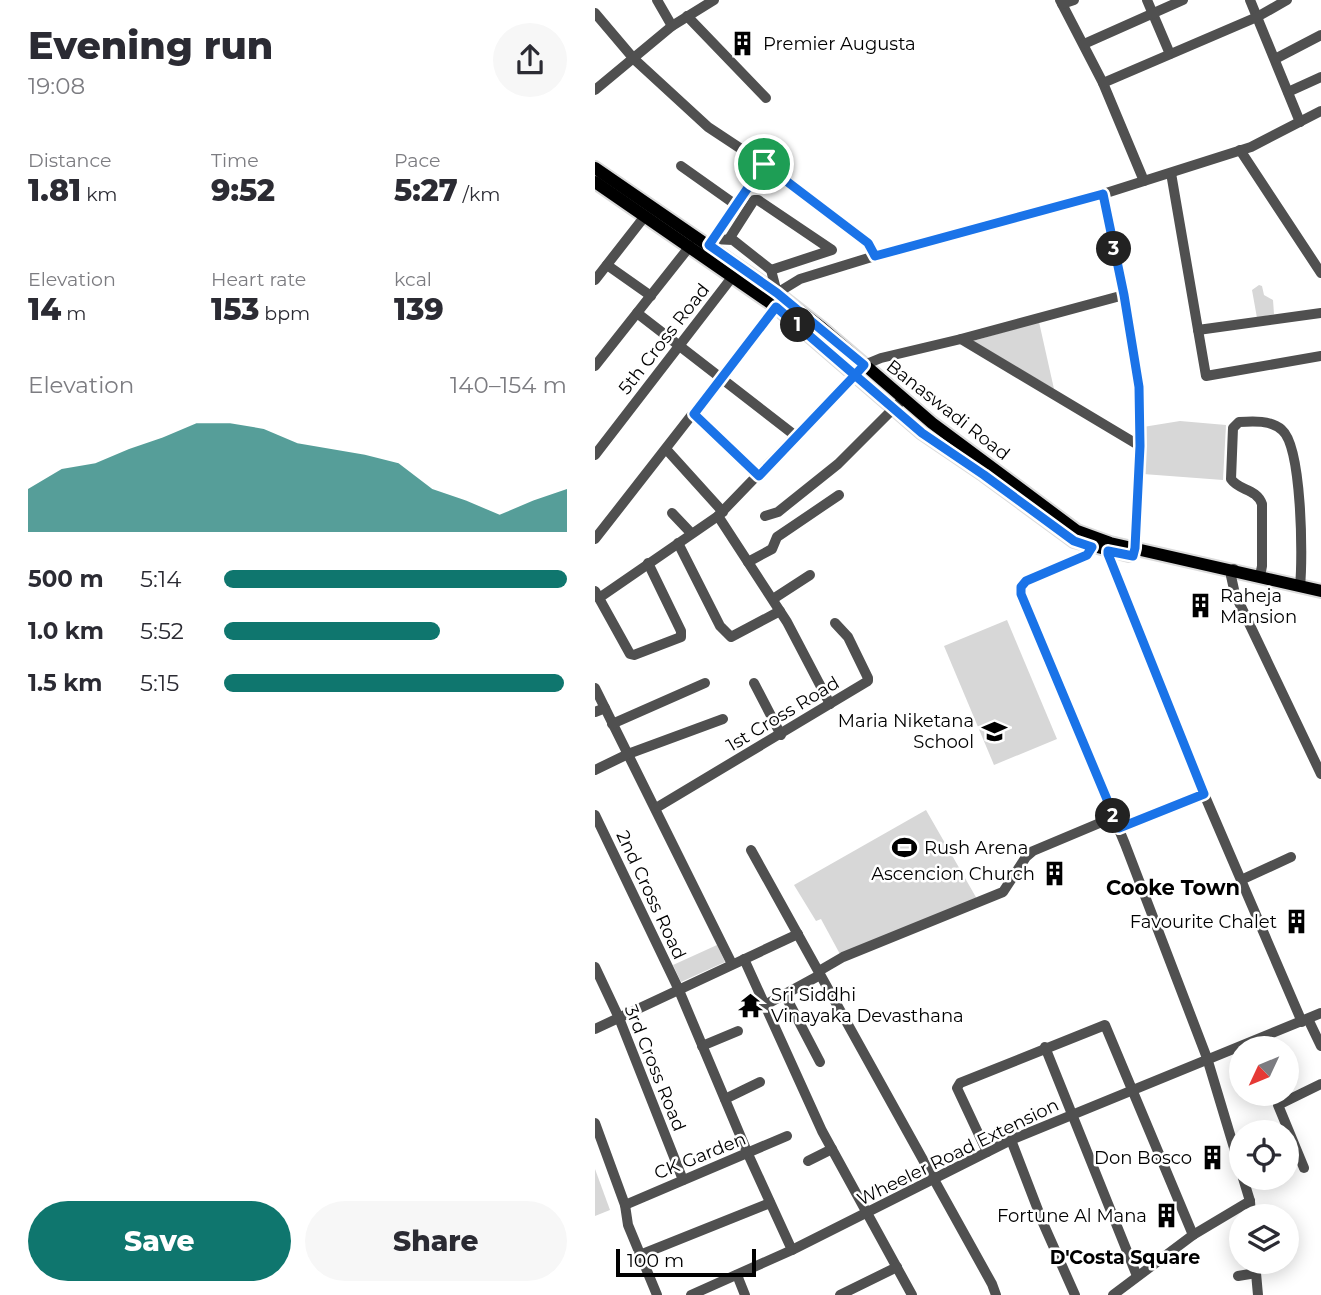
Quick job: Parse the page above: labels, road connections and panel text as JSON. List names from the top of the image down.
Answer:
{
  "streets": {
    "main road": ["Banaswadi Road"],
    "street": [
      "5th Cross Road",
      "1st Cross Road",
      "2nd Cross Road",
      "3rd Cross Road",
      "Wheeler Road Extension",
      "CK Garden"
    ]
  },
  "crossings": [
    ["5th Cross Road", "Banaswadi Road"],
    ["2nd Cross Road", "Wheeler Road Extension"],
    ["2nd Cross Road", "CK Garden"],
    ["3rd Cross Road", "CK Garden"]
  ],
  "districts": ["Cooke Town", "D'Costa Square"],
  "places": {
    "building": [
      "Premier Augusta",
      "Raheja Mansion",
      "Ascencion Church",
      "Favourite Chalet",
      "Don Bosco",
      "Fortune Al Mana"
    ],
    "school or university": ["Maria Niketana School"],
    "sports": ["Rush Arena"],
    "temple": ["Sri Siddhi Vinayaka Devasthana"]
  },
  "scale_bar": "100 m",
  "north": "bottom left",
  "page": {
    "heading": ["Evening run", "19:08"],
    "stats": [
      ["Distance", "1.81 km"],
      ["Time", "9:52"],
      ["Pace", "5:27 /km"],
      ["Elevation", "14 m"],
      ["Heart rate", "153 bpm"],
      ["kcal", "139"]
    ],
    "pins": ["3", "1", "2"],
    "chart": ["Elevation", "140–154 m"],
    "list": [
      {
        "name": "500 m",
        "note": "5:14"
      },
      {
        "name": "1.0 km",
        "note": "5:52"
      },
      {
        "name": "1.5 km",
        "note": "5:15"
      }
    ],
    "buttons": ["Save", "Share"],
    "scale": "100 m"
  }
}
